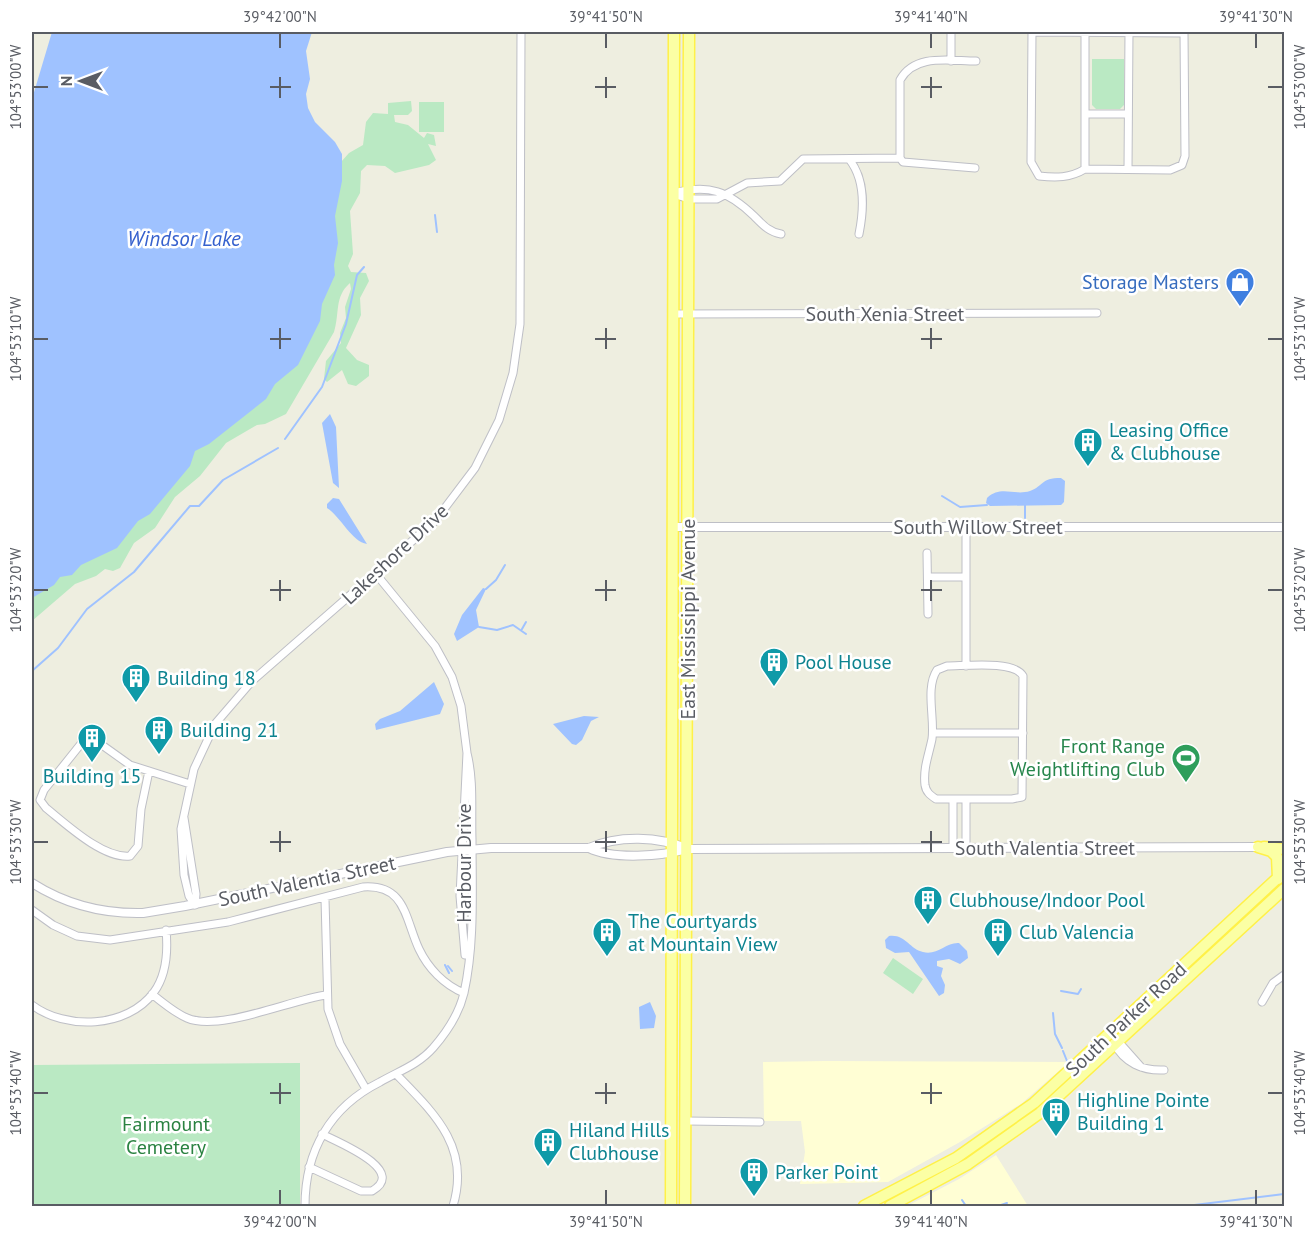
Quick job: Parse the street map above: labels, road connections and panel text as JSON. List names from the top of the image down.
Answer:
{
  "streets": {
    "main road": ["East Mississippi Avenue", "South Parker Road"],
    "street": [
      "South Xenia Street",
      "South Willow Street",
      "Lakeshore Drive",
      "South Valentia Street",
      "Harbour Drive"
    ]
  },
  "crossings": [
    ["South Xenia Street", "East Mississippi Avenue"],
    ["South Willow Street", "East Mississippi Avenue"],
    ["Lakeshore Drive", "South Valentia Street"],
    ["Lakeshore Drive", "Harbour Drive"],
    ["East Mississippi Avenue", "South Valentia Street"],
    ["South Valentia Street", "Harbour Drive"]
  ],
  "water": ["Windsor Lake"],
  "parks": ["Fairmount Cemetery"],
  "places": {
    "shop": ["Storage Masters"],
    "building": [
      "Leasing Office & Clubhouse",
      "Pool House",
      "Building 18",
      "Building 21",
      "Building 15",
      "Clubhouse/Indoor Pool",
      "The Courtyards at Mountain View",
      "Club Valencia",
      "Highline Pointe Building 1",
      "Hiland Hills Clubhouse",
      "Parker Point"
    ],
    "sports": ["Front Range Weightlifting Club"]
  },
  "north": "left",
  "coordinates": [
    "39°42'00\"N",
    "39°41'50\"N",
    "39°41'40\"N",
    "39°41'30\"N",
    "104°53'00\"W",
    "104°53'10\"W",
    "104°53'20\"W",
    "104°53'30\"W",
    "104°53'40\"W"
  ]
}
